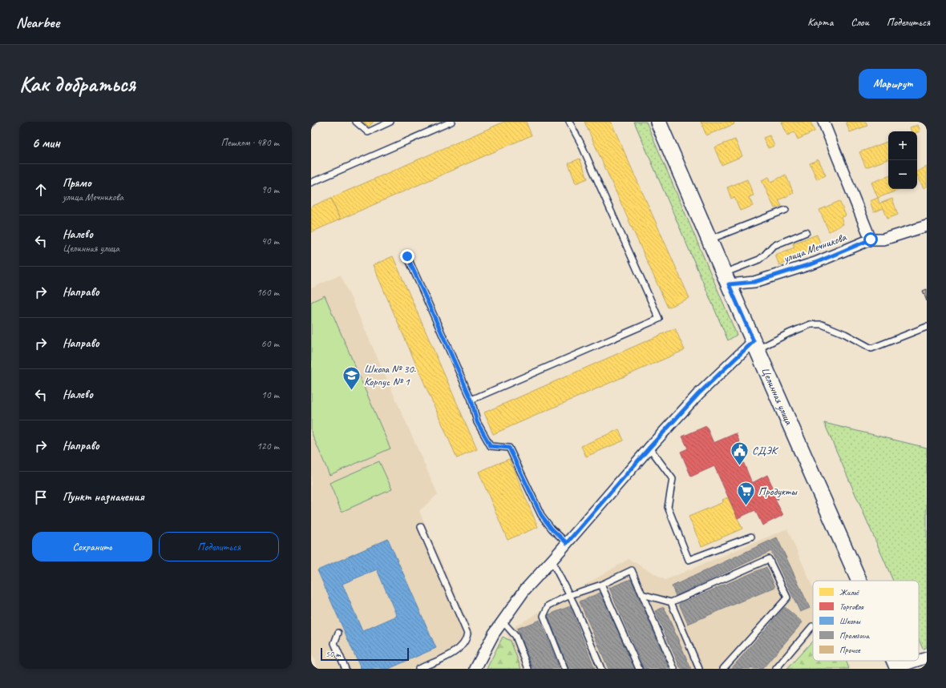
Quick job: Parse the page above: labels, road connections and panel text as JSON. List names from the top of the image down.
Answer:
{
  "streets": {
    "main road": ["Целинная улица"],
    "street": ["улица Мечникова"]
  },
  "crossings": [
    ["улица Мечникова", "Целинная улица"]
  ],
  "places": {
    "school or university": ["Школа № 30. Корпус № 1"],
    "public building": ["СДЭК"],
    "supermarket": ["Продукты"]
  },
  "legend": [
    "Жильё",
    "Торговля",
    "Школы",
    "Промзона",
    "Прочее"
  ],
  "scale_bar": "50 m",
  "page": {
    "header": "Nearbee",
    "nav": ["Карта", "Слои", "Поделиться"],
    "buttons": [
      "Маршрут",
      ["Сохранить", "Поделиться"]
    ],
    "title": "Как добраться",
    "heading": ["6 мин", "Пешком · 480 m"],
    "map_buttons": ["+", "−"],
    "list": [
      ["Прямо", "улица Мечникова", "90 m"],
      ["Налево", "Целинная улица", "40 m"],
      ["Направо", "160 m"],
      ["Направо", "60 m"],
      ["Налево", "10 m"],
      ["Направо", "120 m"],
      "Пункт назначения"
    ],
    "scale": "50 m"
  }
}
